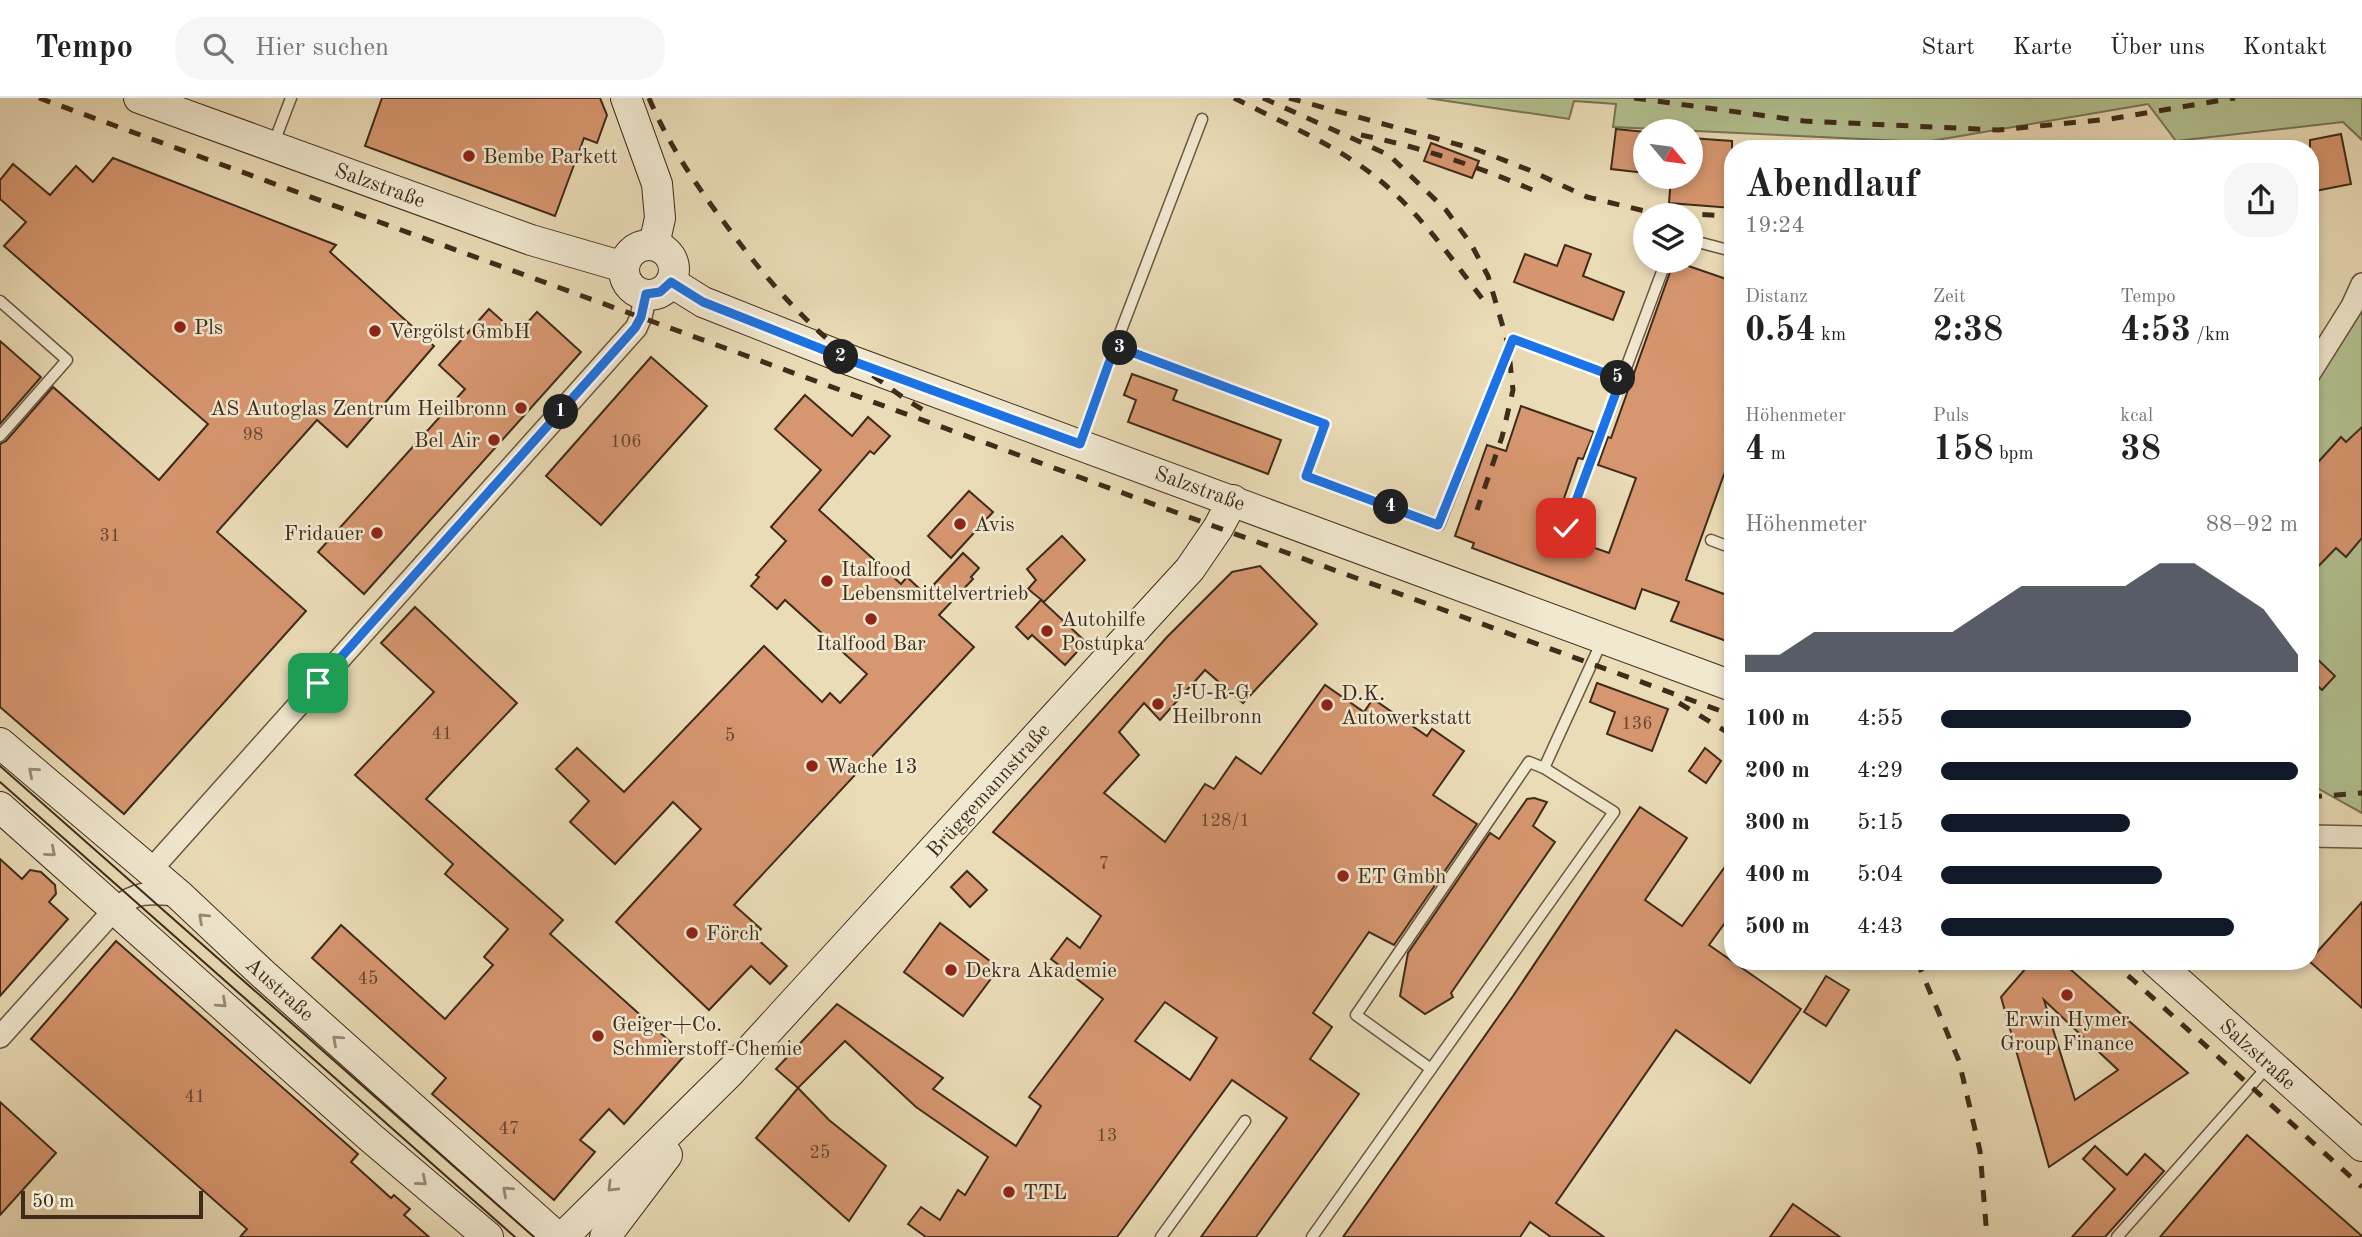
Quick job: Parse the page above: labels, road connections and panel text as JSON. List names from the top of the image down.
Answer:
{
  "streets": {
    "street": ["Salzstraße", "Brüggemannstraße", "Austraße"]
  },
  "crossings": [
    ["Salzstraße", "Brüggemannstraße"]
  ],
  "places": [
    "Bembe Parkett",
    "Pls",
    "Vergölst GmbH",
    "AS Autoglas Zentrum Heilbronn",
    "Bel Air",
    "Avis",
    "Fridauer",
    "Italfood Lebensmittelvertrieb",
    "Italfood Bar",
    "Autohilfe Postupka",
    "J⁃U⁃R⁃G Heilbronn",
    "D.K. Autowerkstatt",
    "Wache 13",
    "ET Gmbh",
    "Förch",
    "Dekra Akademie",
    "Erwin Hymer Group Finance",
    "Geiger+Co. Schmierstoff-Chemie",
    "TTL"
  ],
  "house_numbers": [
    "98",
    "106",
    "31",
    "136",
    "41",
    "5",
    "128/1",
    "7",
    "45",
    "41",
    "47",
    "13",
    "25"
  ],
  "scale_bar": "50 m",
  "north": "bottom right",
  "page": {
    "header": "Tempo",
    "search": "Hier suchen",
    "nav": [
      "Start",
      "Karte",
      "Über uns",
      "Kontakt"
    ],
    "heading": ["Abendlauf", "19:24"],
    "stats": [
      ["Distanz", "0.54 km"],
      ["Zeit", "2:38"],
      ["Tempo", "4:53 /km"],
      ["Höhenmeter", "4 m"],
      ["Puls", "158 bpm"],
      ["kcal", "38"]
    ],
    "pins": [
      "3",
      "2",
      "5",
      "1",
      "4"
    ],
    "chart": ["Höhenmeter", "88–92 m"],
    "list": [
      {
        "name": "100 m",
        "note": "4:55"
      },
      {
        "name": "200 m",
        "note": "4:29"
      },
      {
        "name": "300 m",
        "note": "5:15"
      },
      {
        "name": "400 m",
        "note": "5:04"
      },
      {
        "name": "500 m",
        "note": "4:43"
      }
    ],
    "scale": "50 m"
  }
}
